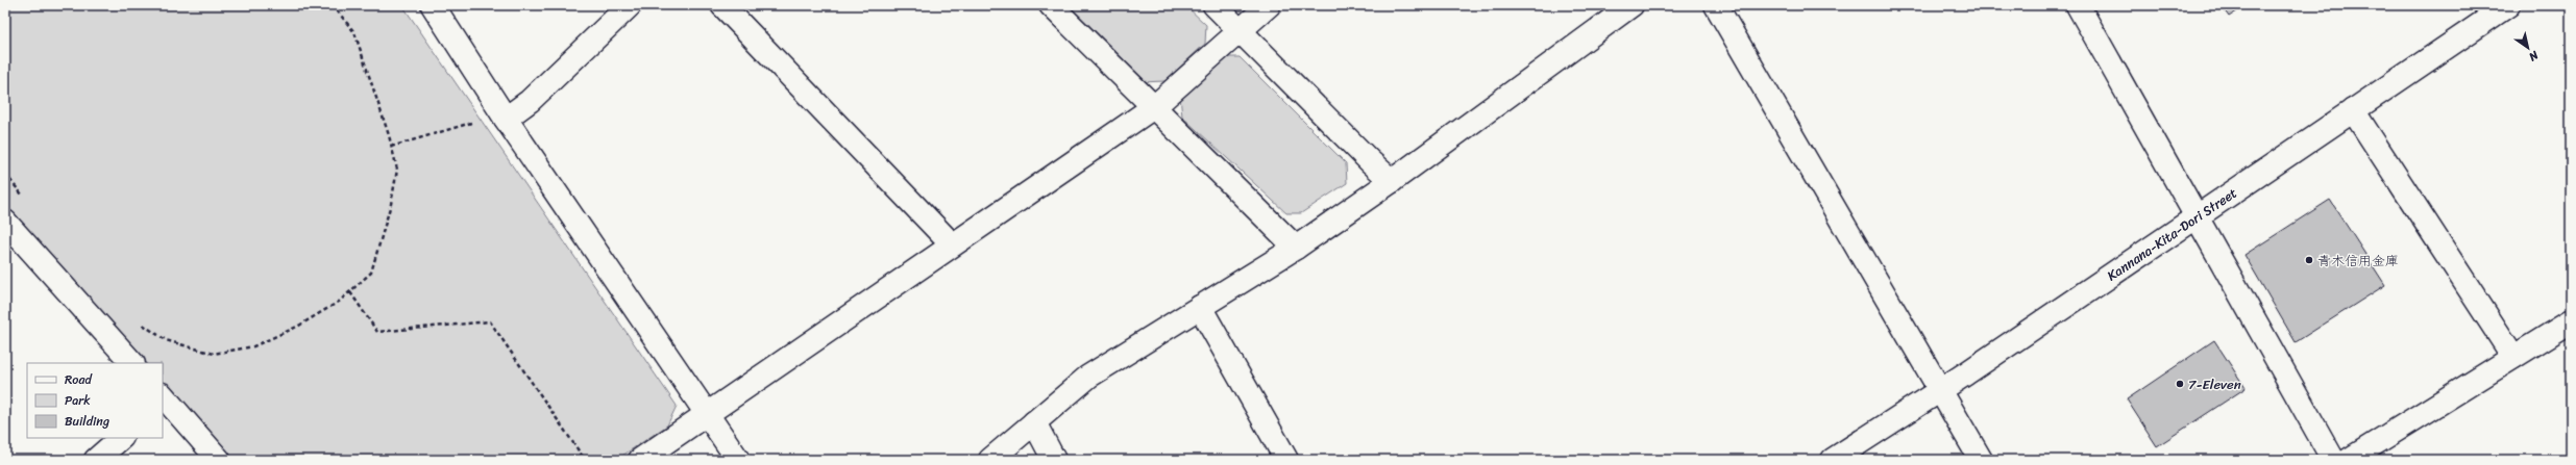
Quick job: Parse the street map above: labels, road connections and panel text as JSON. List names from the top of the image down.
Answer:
{
  "streets": {
    "street": ["Kannana-Kita-Dori Street"]
  },
  "places": ["青木信用金庫", "7-Eleven"],
  "legend": ["Road", "Park", "Building"],
  "north": "bottom right"
}
